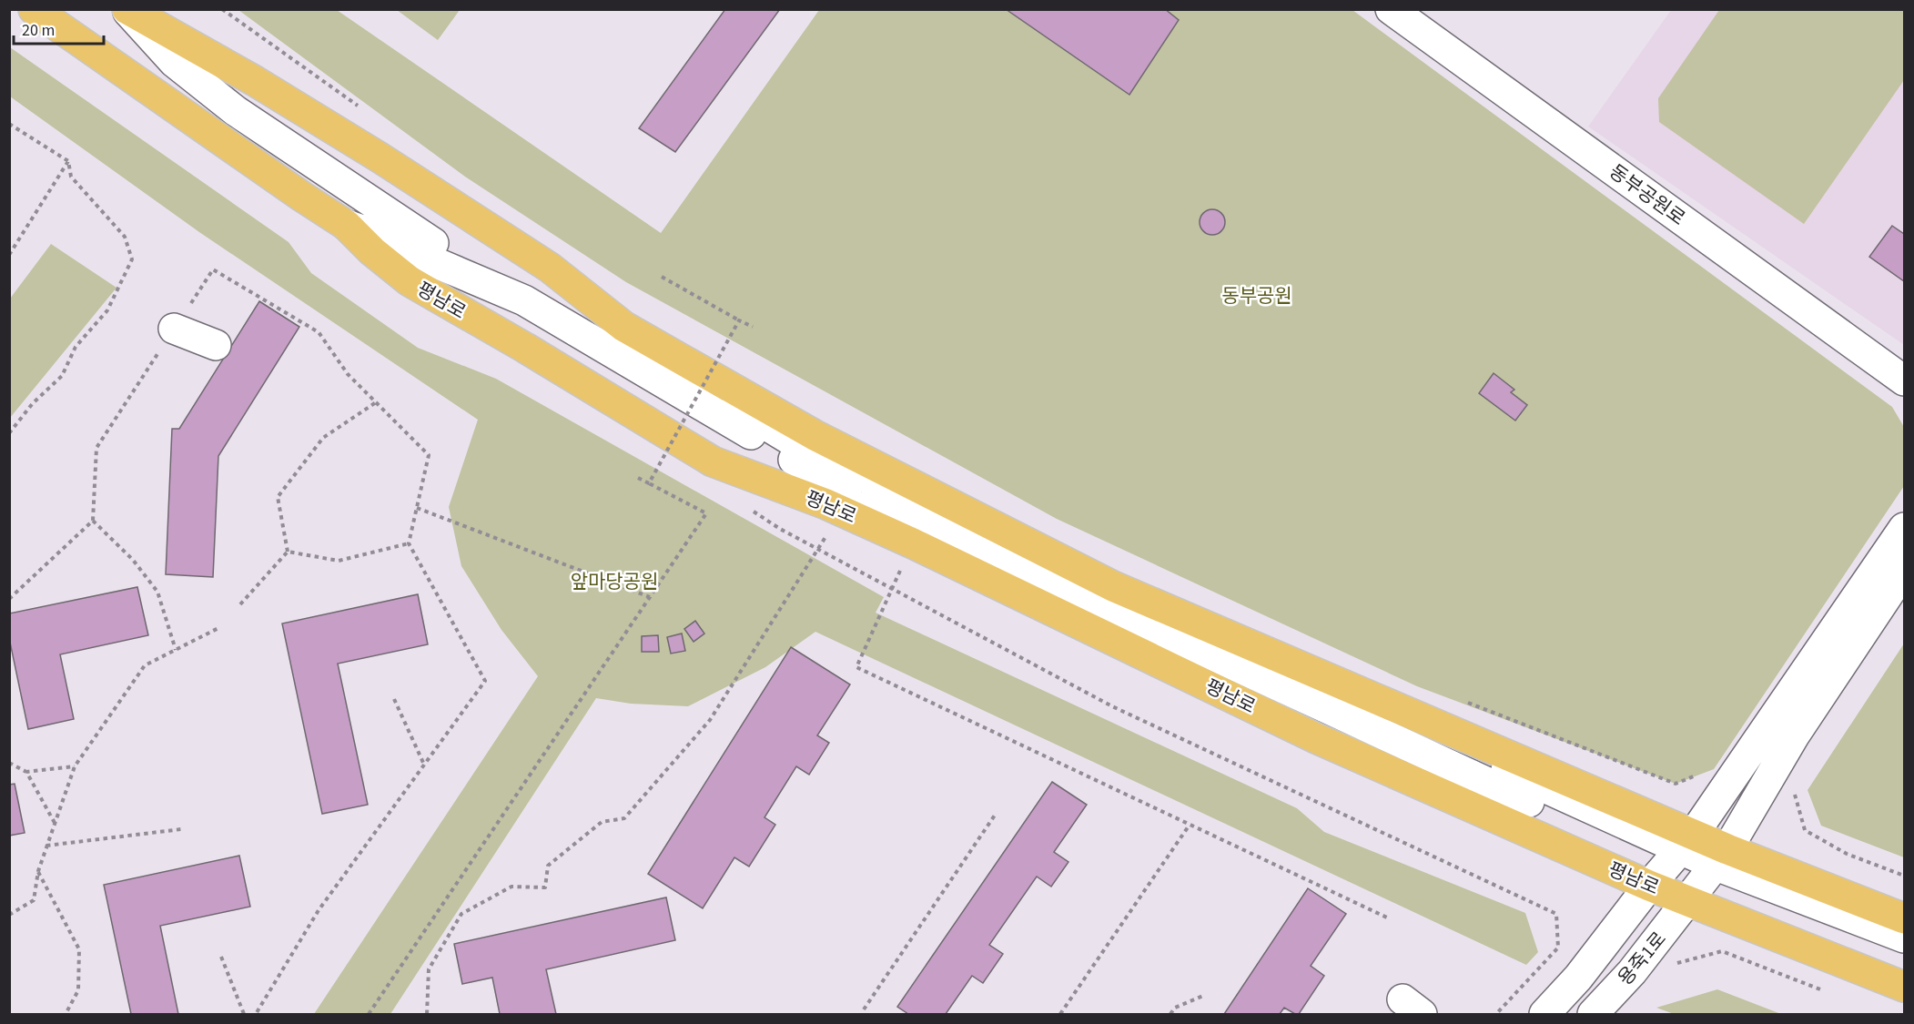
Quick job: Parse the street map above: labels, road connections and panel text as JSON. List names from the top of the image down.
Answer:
{
  "streets": {
    "main road": ["평남로"],
    "street": ["동부공원로", "용죽1로"]
  },
  "crossings": [
    ["평남로", "용죽1로"]
  ],
  "parks": ["동부공원", "앞마당공원"],
  "scale_bar": "20 m"
}
